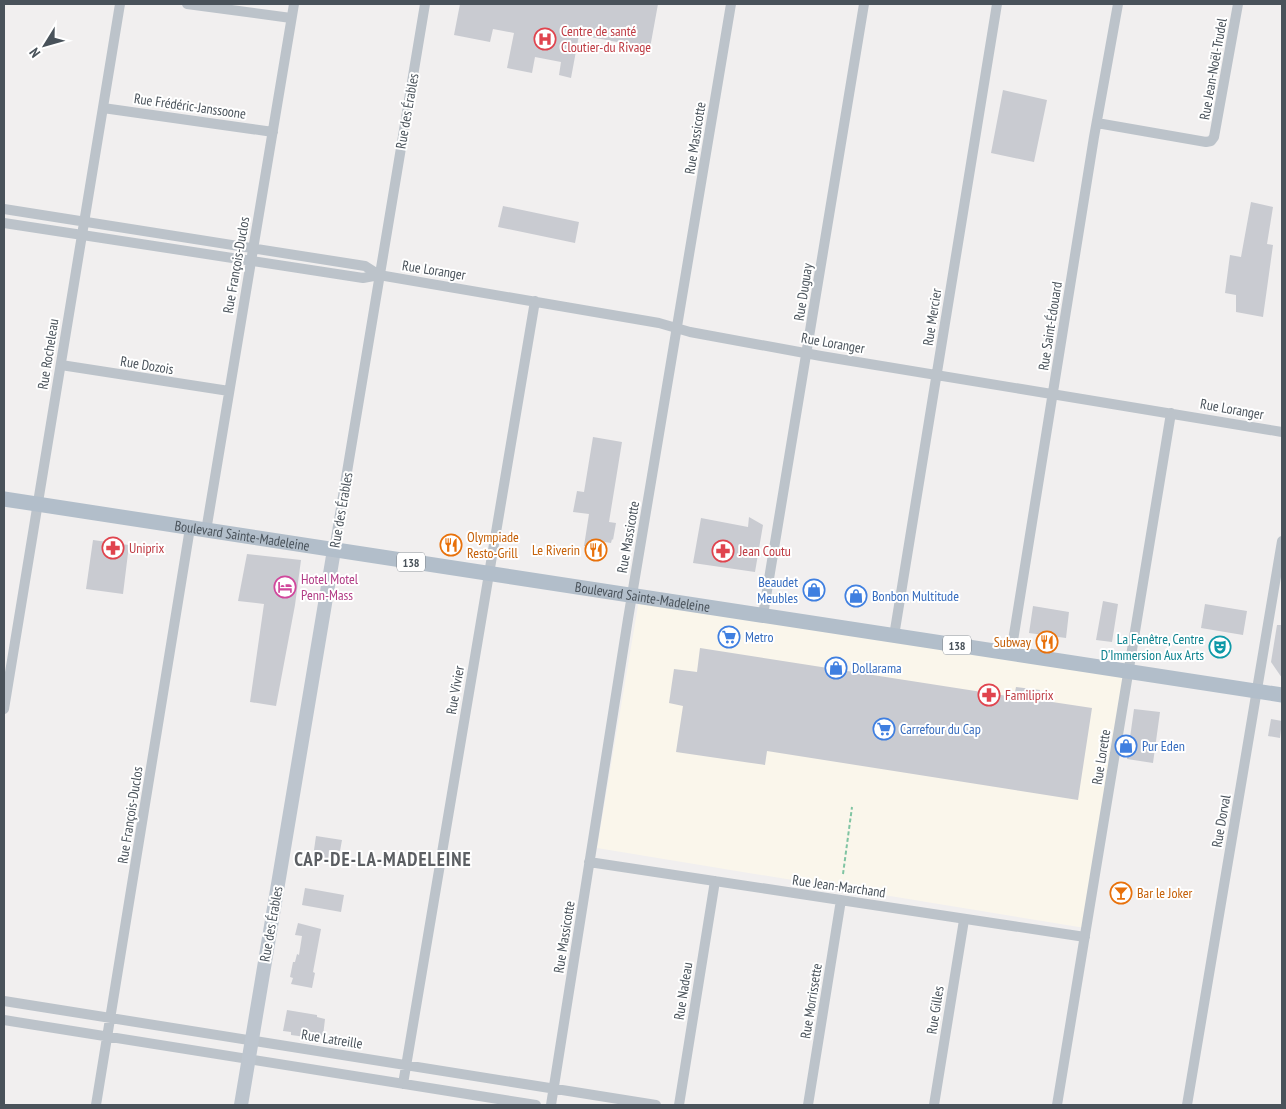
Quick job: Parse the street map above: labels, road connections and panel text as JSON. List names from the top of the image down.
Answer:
{
  "streets": {
    "main road": ["Boulevard Sainte-Madeleine", "138"],
    "street": [
      "Rue Jean-Noël-Trudel",
      "Rue Frédéric-Janssoone",
      "Rue des Érables",
      "Rue Massicotte",
      "Rue François-Duclos",
      "Rue Loranger",
      "Rue Duguay",
      "Rue Mercier",
      "Rue Saint-Édouard",
      "Rue Rocheleau",
      "Rue Dozois",
      "Rue Vivier",
      "Rue Lorette",
      "Rue Dorval",
      "Rue Jean-Marchand",
      "Rue Nadeau",
      "Rue Morrissette",
      "Rue Gilles",
      "Rue Latreille"
    ]
  },
  "crossings": [
    ["Rue Jean-Noël-Trudel", "Rue Saint-Édouard"],
    ["Rue Frédéric-Janssoone", "Rue François-Duclos"],
    ["Rue Frédéric-Janssoone", "Rue Rocheleau"],
    ["Rue des Érables", "Rue Loranger"],
    ["Rue des Érables", "Boulevard Sainte-Madeleine"],
    ["Rue des Érables", "Rue Latreille"],
    ["Rue Massicotte", "Rue Loranger"],
    ["Rue Massicotte", "Boulevard Sainte-Madeleine"],
    ["Rue Massicotte", "Rue Jean-Marchand"],
    ["Rue Massicotte", "Rue Latreille"],
    ["Rue François-Duclos", "Rue Loranger"],
    ["Rue François-Duclos", "Rue Dozois"],
    ["Rue François-Duclos", "Boulevard Sainte-Madeleine"],
    ["Rue François-Duclos", "Rue Latreille"],
    ["Rue Loranger", "Rue Duguay"],
    ["Rue Loranger", "Rue Mercier"],
    ["Rue Loranger", "Rue Saint-Édouard"],
    ["Rue Loranger", "Rue Rocheleau"],
    ["Rue Loranger", "Rue Vivier"],
    ["Rue Loranger", "Rue Lorette"],
    ["Rue Duguay", "Boulevard Sainte-Madeleine"],
    ["Rue Mercier", "Boulevard Sainte-Madeleine"],
    ["Rue Saint-Édouard", "Boulevard Sainte-Madeleine"],
    ["Rue Rocheleau", "Rue Dozois"],
    ["Rue Rocheleau", "Boulevard Sainte-Madeleine"],
    ["Boulevard Sainte-Madeleine", "Rue Vivier"],
    ["Boulevard Sainte-Madeleine", "Rue Lorette"],
    ["Boulevard Sainte-Madeleine", "Rue Dorval"],
    ["Rue Vivier", "Rue Latreille"],
    ["Rue Lorette", "Rue Jean-Marchand"],
    ["Rue Jean-Marchand", "Rue Nadeau"],
    ["Rue Jean-Marchand", "Rue Morrissette"],
    ["Rue Jean-Marchand", "Rue Gilles"]
  ],
  "districts": ["CAP-DE-LA-MADELEINE"],
  "places": {
    "hospital": ["Centre de santé Cloutier-du Rivage"],
    "restaurant": ["Olympiade Resto-Grill", "Le Riverin", "Subway"],
    "pharmacy": ["Uniprix", "Jean Coutu", "Familiprix"],
    "hotel": ["Hotel Motel Penn-Mass"],
    "shop": [
      "Beaudet Meubles",
      "Bonbon Multitude",
      "Dollarama",
      "Pur Eden"
    ],
    "supermarket": ["Metro", "Carrefour du Cap"],
    "theatre": ["La Fenêtre, Centre D'Immersion Aux Arts"],
    "bar": ["Bar le Joker"]
  },
  "north": "bottom left"
}
